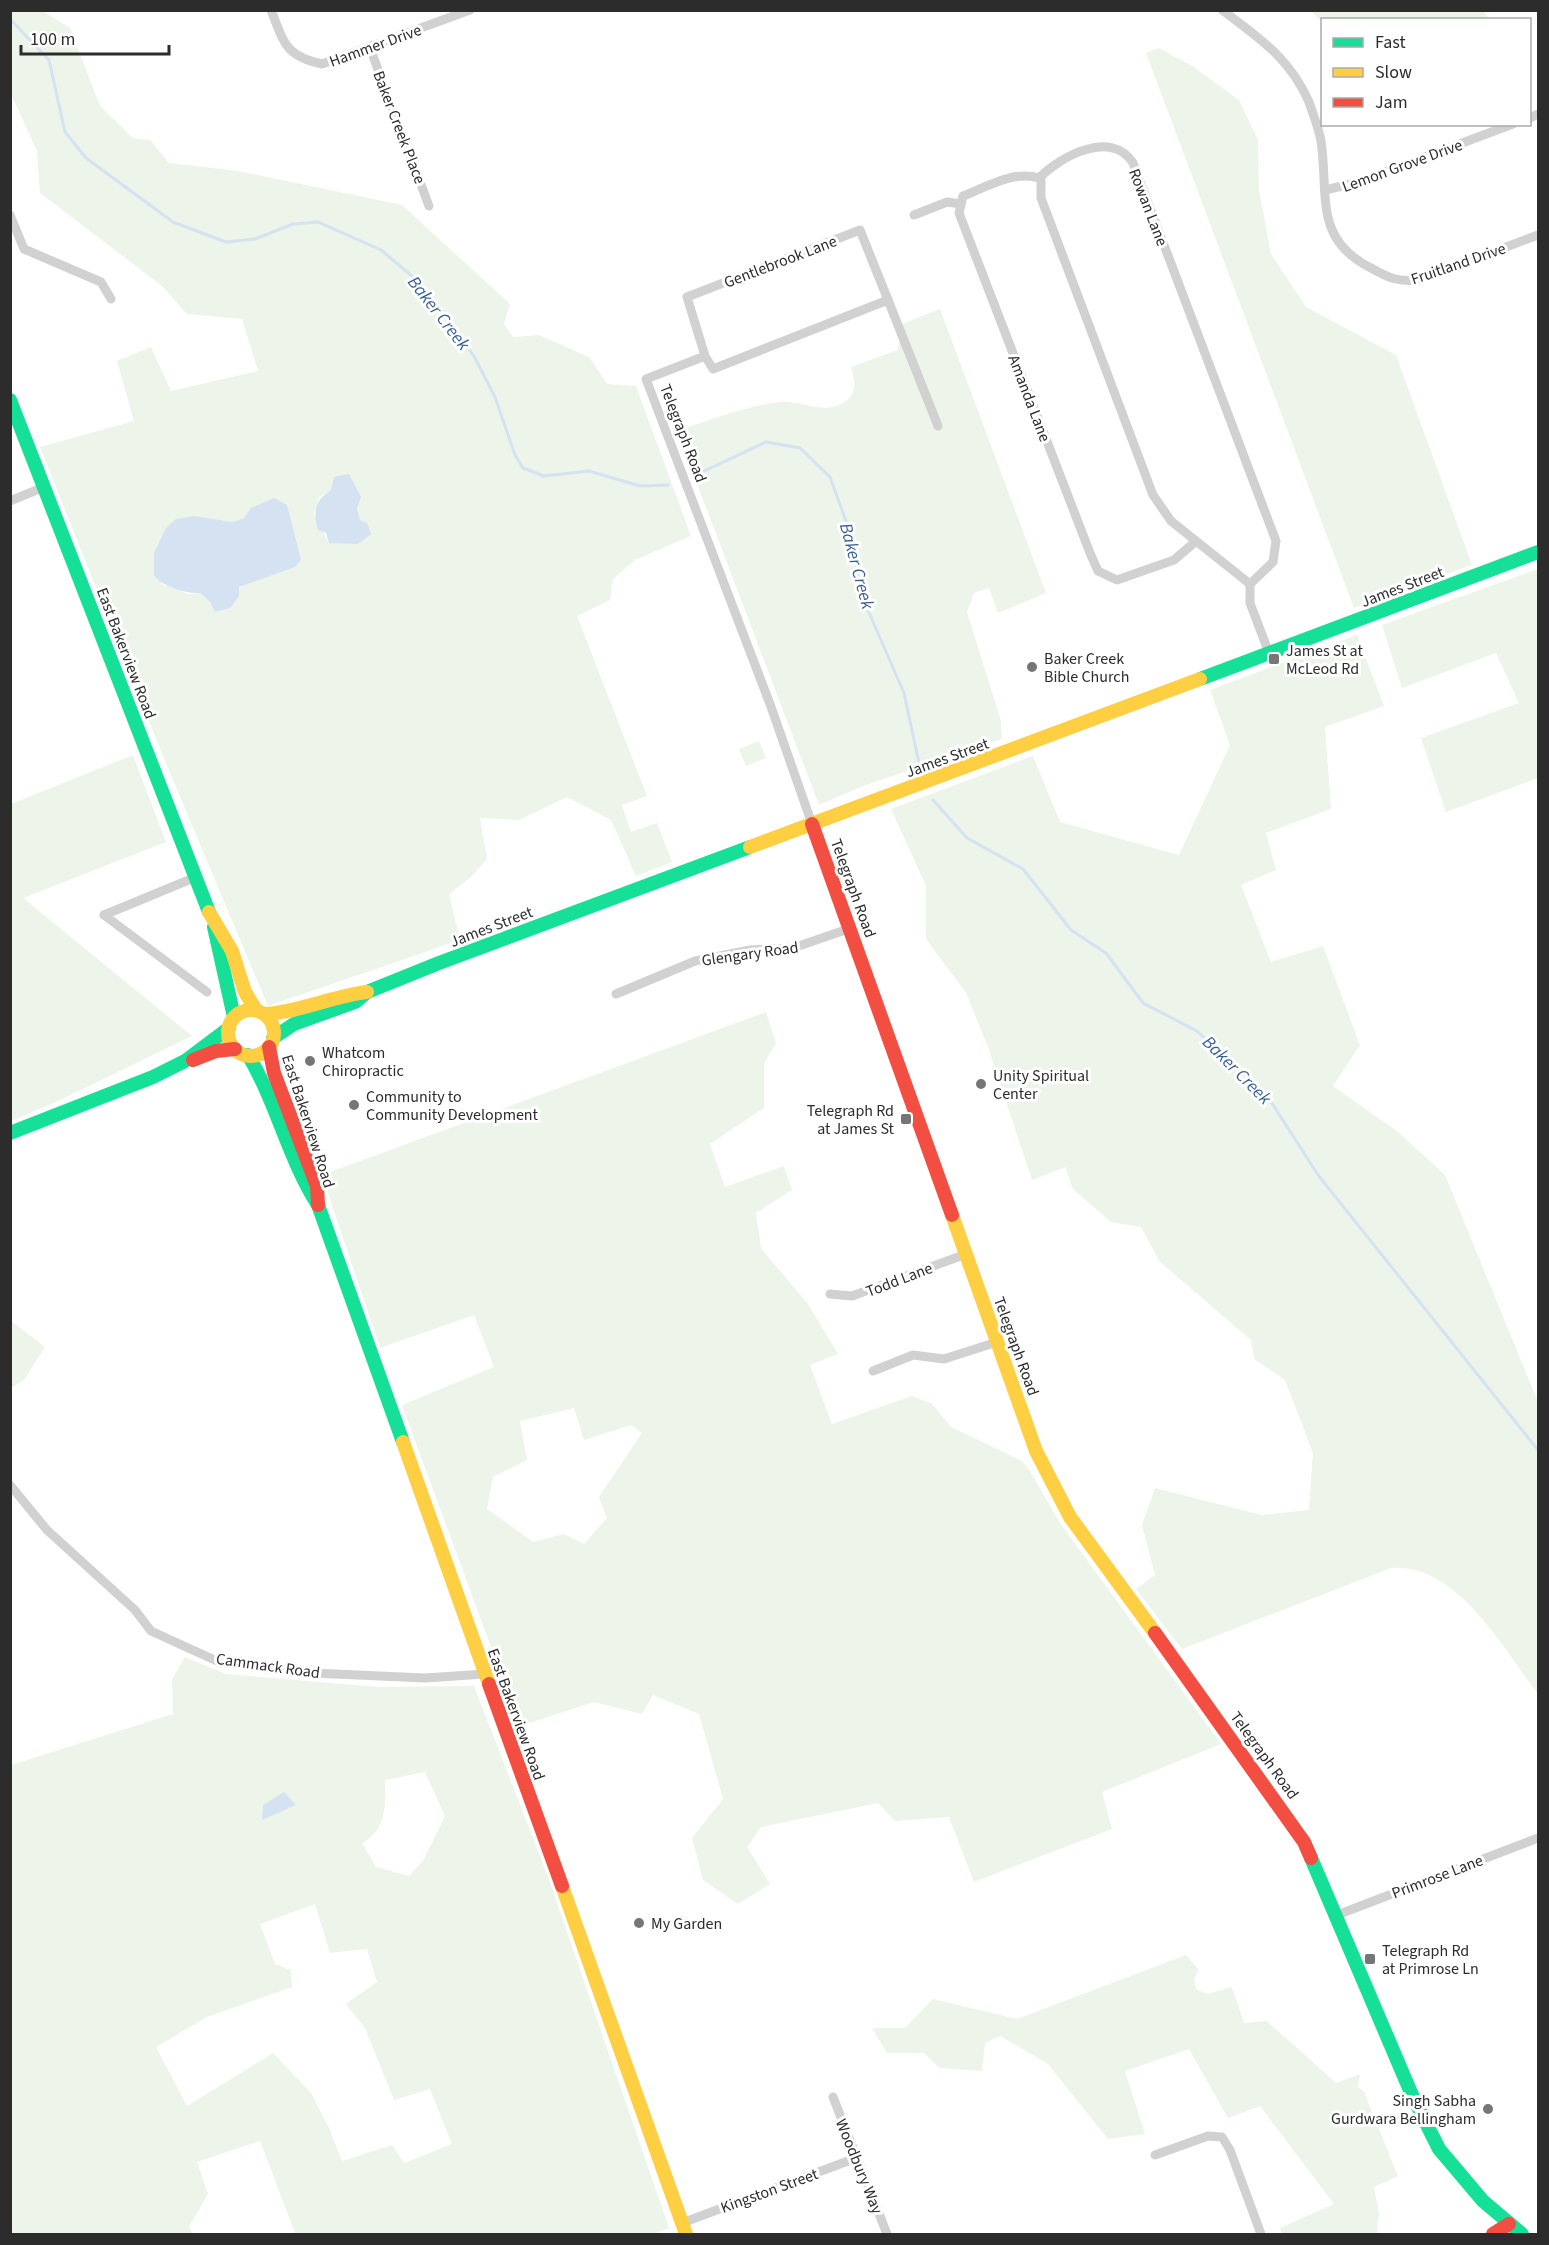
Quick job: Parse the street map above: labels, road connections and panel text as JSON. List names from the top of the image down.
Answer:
{
  "streets": {
    "main road": ["Telegraph Road", "James Street", "East Bakerview Road"],
    "street": [
      "Hammer Drive",
      "Baker Creek Place",
      "Lemon Grove Drive",
      "Rowan Lane",
      "Gentlebrook Lane",
      "Fruitland Drive",
      "Amanda Lane",
      "Glengary Road",
      "Todd Lane",
      "Cammack Road",
      "Primrose Lane",
      "Woodbury Way",
      "Kingston Street"
    ]
  },
  "crossings": [
    ["Hammer Drive", "Baker Creek Place"],
    ["Lemon Grove Drive", "Fruitland Drive"],
    ["Gentlebrook Lane", "Telegraph Road"],
    ["Telegraph Road", "James Street"],
    ["Telegraph Road", "Glengary Road"],
    ["Telegraph Road", "Todd Lane"],
    ["Telegraph Road", "Primrose Lane"],
    ["James Street", "East Bakerview Road"],
    ["East Bakerview Road", "Cammack Road"],
    ["East Bakerview Road", "Kingston Street"],
    ["Woodbury Way", "Kingston Street"]
  ],
  "water": ["Baker Creek"],
  "places": {
    "transit": ["James St at McLeod Rd", "Telegraph Rd at James St", "Telegraph Rd at Primrose Ln"],
    "other": [
      "Baker Creek Bible Church",
      "Whatcom Chiropractic",
      "Unity Spiritual Center",
      "Community to Community Development",
      "My Garden",
      "Singh Sabha Gurdwara Bellingham"
    ]
  },
  "legend": ["Fast", "Slow", "Jam"],
  "scale_bar": "100 m"
}
